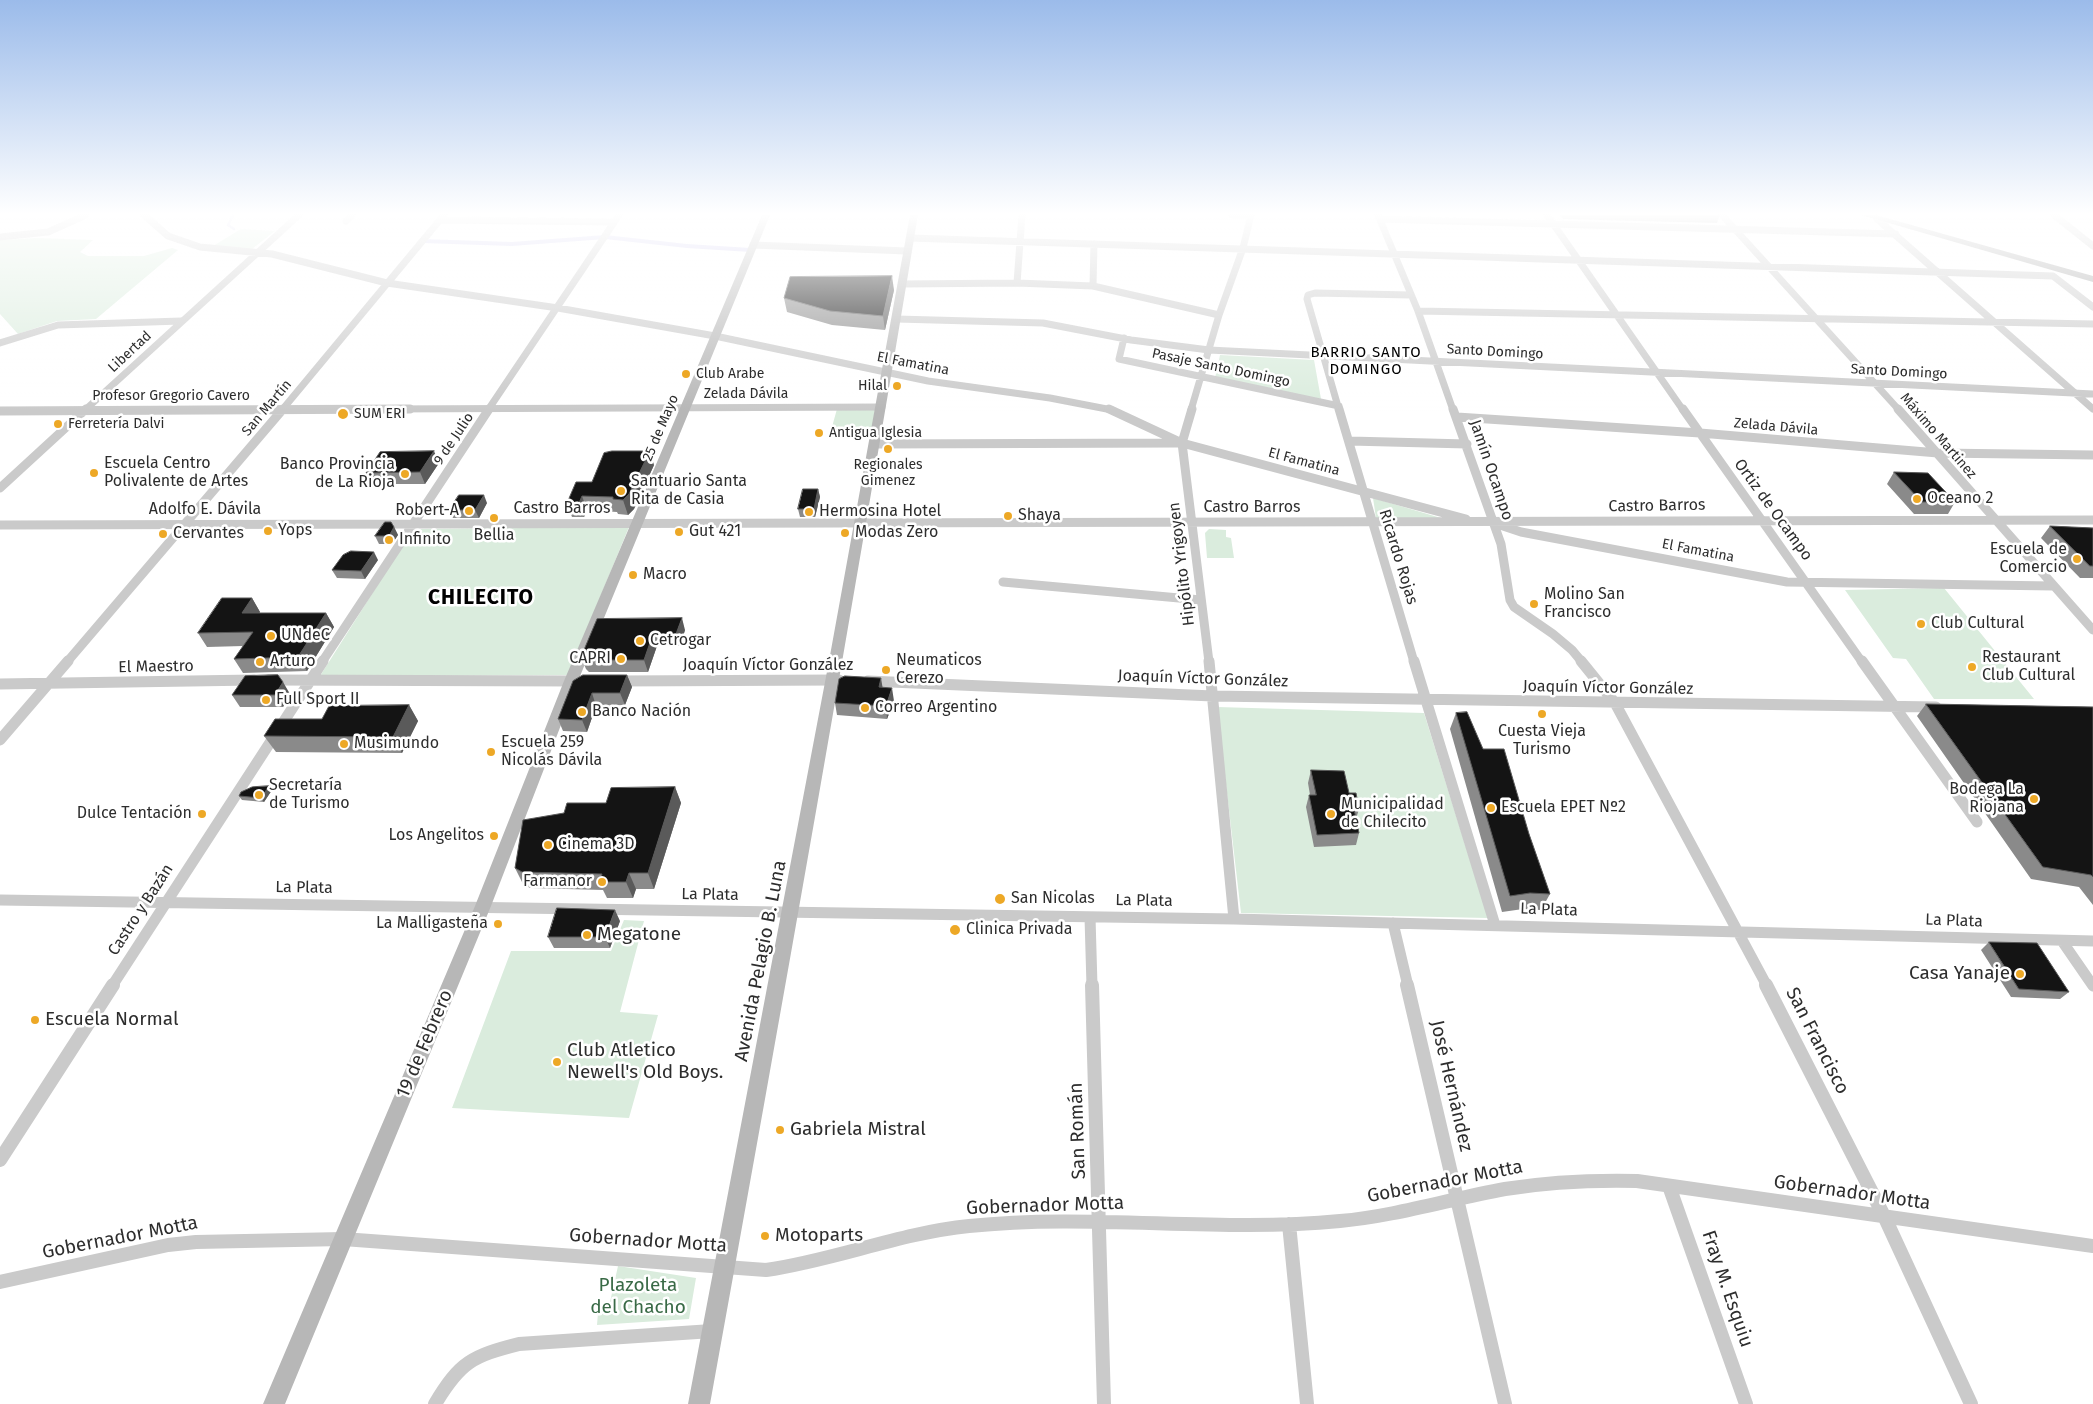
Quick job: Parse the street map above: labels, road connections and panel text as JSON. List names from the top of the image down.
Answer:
{
  "streets": {
    "main road": ["25 de Mayo", "Avenida Pelagio B. Luna", "19 de Febrero"],
    "street": [
      "Libertad",
      "Santo Domingo",
      "El Famatina",
      "Pasaje Santo Domingo",
      "Zelada Dávila",
      "Profesor Gregorio Cavero",
      "San Martín",
      "Máximo Martinez",
      "9 de Julio",
      "Jamín Ocampo",
      "Castro Barros",
      "Adolfo E. Dávila",
      "Ortiz de Ocampo",
      "Ricardo Rojas",
      "Hipólito Yrigoyen",
      "Joaquín Víctor González",
      "El Maestro",
      "La Plata",
      "Castro y Bazán",
      "San Francisco",
      "José Hernández",
      "San Román",
      "Gobernador Motta",
      "Fray M. Esquiu"
    ]
  },
  "crossings": [
    ["Libertad", "Profesor Gregorio Cavero"],
    ["Santo Domingo", "Pasaje Santo Domingo"],
    ["Santo Domingo", "Máximo Martinez"],
    ["Santo Domingo", "Jamín Ocampo"],
    ["Santo Domingo", "Ortiz de Ocampo"],
    ["Santo Domingo", "Ricardo Rojas"],
    ["Santo Domingo", "Hipólito Yrigoyen"],
    ["Santo Domingo", "Avenida Pelagio B. Luna"],
    ["El Famatina", "San Martín"],
    ["El Famatina", "25 de Mayo"],
    ["El Famatina", "Máximo Martinez"],
    ["El Famatina", "9 de Julio"],
    ["El Famatina", "Jamín Ocampo"],
    ["El Famatina", "Castro Barros"],
    ["El Famatina", "Ortiz de Ocampo"],
    ["El Famatina", "Ricardo Rojas"],
    ["El Famatina", "Hipólito Yrigoyen"],
    ["El Famatina", "Avenida Pelagio B. Luna"],
    ["Pasaje Santo Domingo", "Ricardo Rojas"],
    ["Pasaje Santo Domingo", "Hipólito Yrigoyen"],
    ["Zelada Dávila", "Profesor Gregorio Cavero"],
    ["Zelada Dávila", "25 de Mayo"],
    ["Zelada Dávila", "Máximo Martinez"],
    ["Zelada Dávila", "9 de Julio"],
    ["Zelada Dávila", "Jamín Ocampo"],
    ["Zelada Dávila", "Ortiz de Ocampo"],
    ["Zelada Dávila", "Avenida Pelagio B. Luna"],
    ["Profesor Gregorio Cavero", "San Martín"],
    ["Profesor Gregorio Cavero", "9 de Julio"],
    ["San Martín", "Adolfo E. Dávila"],
    ["San Martín", "El Maestro"],
    ["25 de Mayo", "Castro Barros"],
    ["25 de Mayo", "19 de Febrero"],
    ["Máximo Martinez", "Castro Barros"],
    ["9 de Julio", "Castro Barros"],
    ["9 de Julio", "Adolfo E. Dávila"],
    ["9 de Julio", "El Maestro"],
    ["9 de Julio", "Castro y Bazán"],
    ["Jamín Ocampo", "Castro Barros"],
    ["Jamín Ocampo", "Ricardo Rojas"],
    ["Jamín Ocampo", "Joaquín Víctor González"],
    ["Jamín Ocampo", "San Francisco"],
    ["Castro Barros", "Adolfo E. Dávila"],
    ["Castro Barros", "Ortiz de Ocampo"],
    ["Castro Barros", "Ricardo Rojas"],
    ["Castro Barros", "Hipólito Yrigoyen"],
    ["Castro Barros", "Avenida Pelagio B. Luna"],
    ["Ortiz de Ocampo", "Joaquín Víctor González"],
    ["Ricardo Rojas", "Joaquín Víctor González"],
    ["Ricardo Rojas", "La Plata"],
    ["Hipólito Yrigoyen", "Joaquín Víctor González"],
    ["Hipólito Yrigoyen", "La Plata"],
    ["Joaquín Víctor González", "Avenida Pelagio B. Luna"],
    ["Joaquín Víctor González", "San Francisco"],
    ["El Maestro", "Castro y Bazán"],
    ["La Plata", "Castro y Bazán"],
    ["La Plata", "Avenida Pelagio B. Luna"],
    ["La Plata", "San Francisco"],
    ["La Plata", "19 de Febrero"],
    ["La Plata", "José Hernández"],
    ["La Plata", "San Román"],
    ["Avenida Pelagio B. Luna", "Gobernador Motta"],
    ["San Francisco", "Gobernador Motta"],
    ["19 de Febrero", "Gobernador Motta"],
    ["José Hernández", "Gobernador Motta"],
    ["San Román", "Gobernador Motta"],
    ["Gobernador Motta", "Fray M. Esquiu"]
  ],
  "districts": ["BARRIO SANTO DOMINGO", "CHILECITO"],
  "parks": ["Plazoleta del Chacho"],
  "places": [
    "Club Arabe",
    "Hilal",
    "SUM ERI",
    "Ferretería Dalvi",
    "Antigua Iglesia",
    "Regionales Gimenez",
    "Escuela Centro Polivalente de Artes",
    "Banco Provincia de La Rioja",
    "Santuario Santa Rita de Casia",
    "Oceano 2",
    "Robert-A",
    "Hermosina Hotel",
    "Shaya",
    "Bellia",
    "Yops",
    "Gut 421",
    "Modas Zero",
    "Cervantes",
    "Infinito",
    "Escuela de Comercio",
    "Macro",
    "Molino San Francisco",
    "Club Cultural",
    "UNdeC",
    "Cetrogar",
    "CAPRI",
    "Arturo",
    "Restaurant Club Cultural",
    "Neumaticos Cerezo",
    "Full Sport II",
    "Correo Argentino",
    "Banco Nación",
    "Cuesta Vieja Turismo",
    "Musimundo",
    "Escuela 259 Nicolás Dávila",
    "Secretaría de Turismo",
    "Bodega La Riojana",
    "Escuela EPET Nº2",
    "Dulce Tentación",
    "Municipalidad de Chilecito",
    "Los Angelitos",
    "Cinema 3D",
    "Farmanor",
    "San Nicolas",
    "La Malligasteña",
    "Clinica Privada",
    "Megatone",
    "Casa Yanaje",
    "Escuela Normal",
    "Club Atletico Newell's Old Boys.",
    "Gabriela Mistral",
    "Motoparts"
  ]
}
